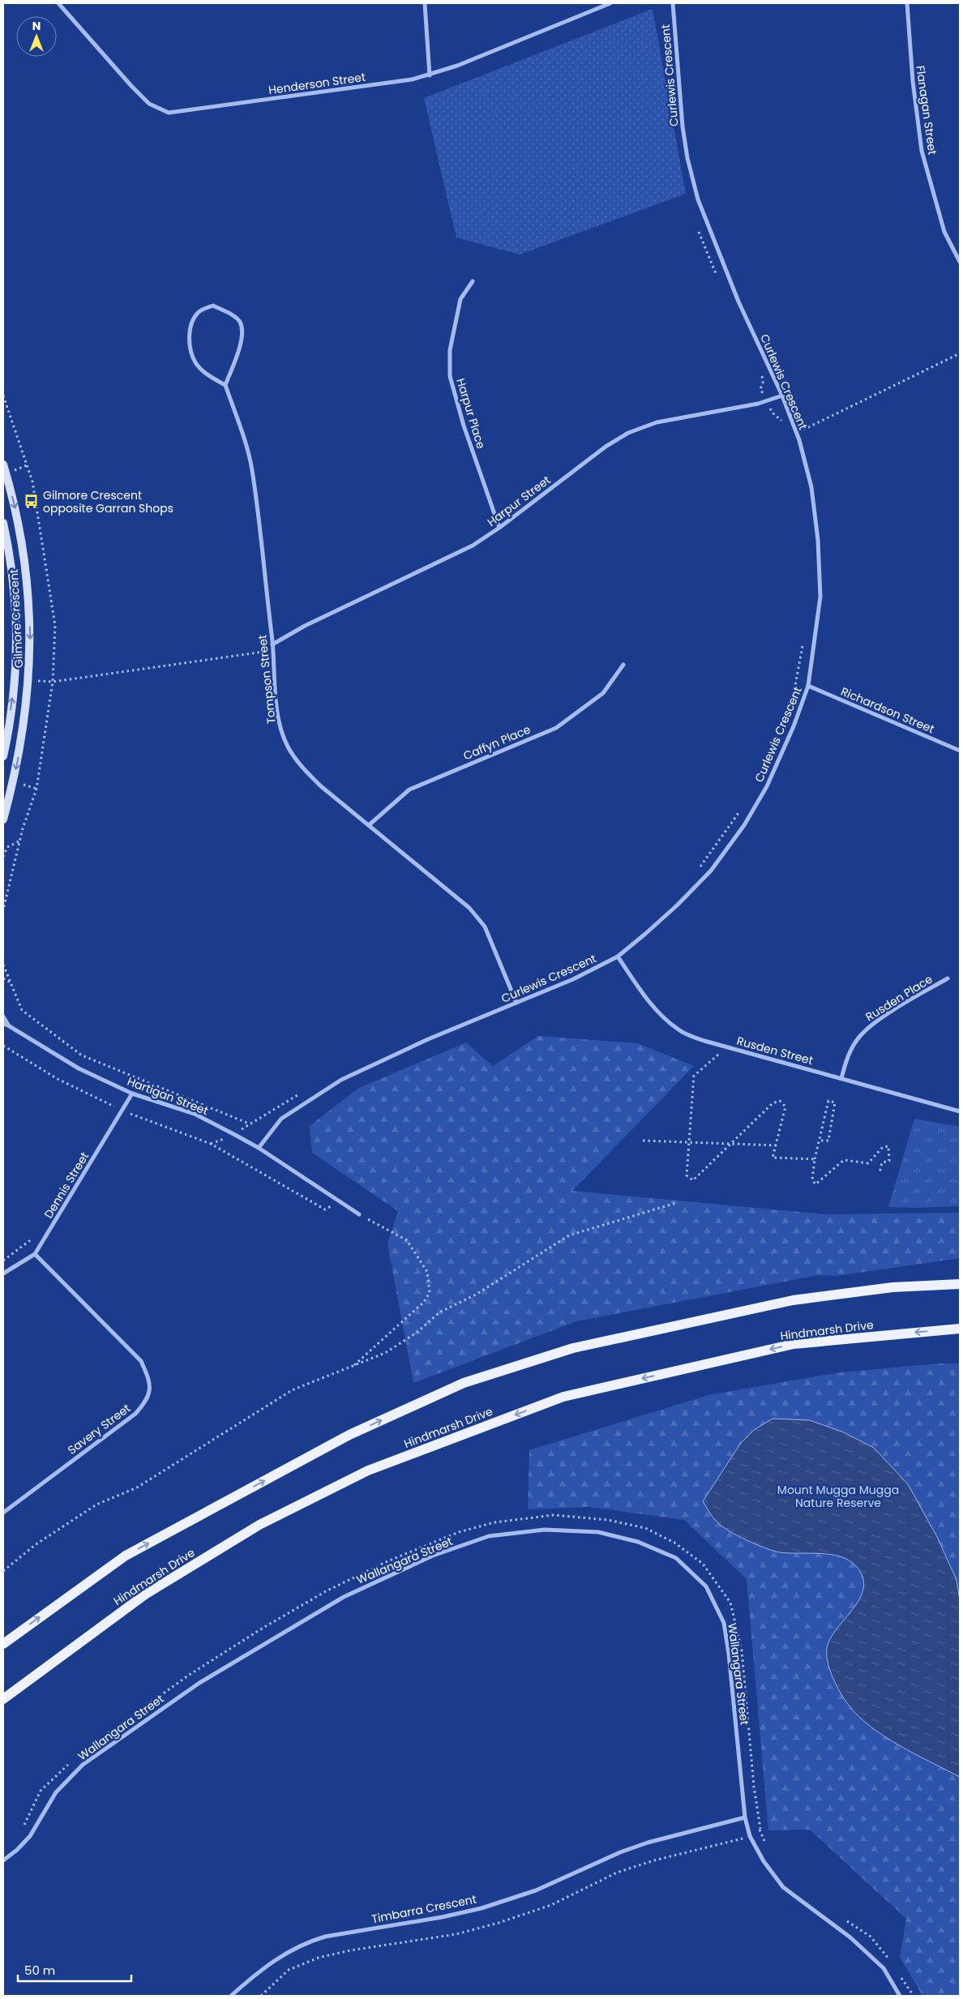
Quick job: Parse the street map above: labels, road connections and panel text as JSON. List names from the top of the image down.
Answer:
{
  "streets": {
    "main road": ["Hindmarsh Drive"],
    "street": [
      "Curlewis Crescent",
      "Henderson Street",
      "Flanagan Street",
      "Harpur Place",
      "Harpur Street",
      "Gilmore Crescent",
      "Tompson Street",
      "Richardson Street",
      "Caffyn Place",
      "Rusden Place",
      "Rusden Street",
      "Hartigan Street",
      "Dennis Street",
      "Savery Street",
      "Wallangara Street",
      "Timbarra Crescent"
    ]
  },
  "crossings": [
    ["Curlewis Crescent", "Harpur Street"],
    ["Curlewis Crescent", "Tompson Street"],
    ["Curlewis Crescent", "Richardson Street"],
    ["Curlewis Crescent", "Rusden Street"],
    ["Curlewis Crescent", "Hartigan Street"],
    ["Harpur Place", "Harpur Street"],
    ["Harpur Street", "Tompson Street"],
    ["Tompson Street", "Caffyn Place"],
    ["Rusden Place", "Rusden Street"],
    ["Hartigan Street", "Dennis Street"],
    ["Dennis Street", "Savery Street"],
    ["Wallangara Street", "Timbarra Crescent"]
  ],
  "parks": ["Mount Mugga Mugga Nature Reserve"],
  "places": {
    "bus stop": ["Gilmore Crescent opposite Garran Shops"]
  },
  "scale_bar": "50 m",
  "north": "top"
}
